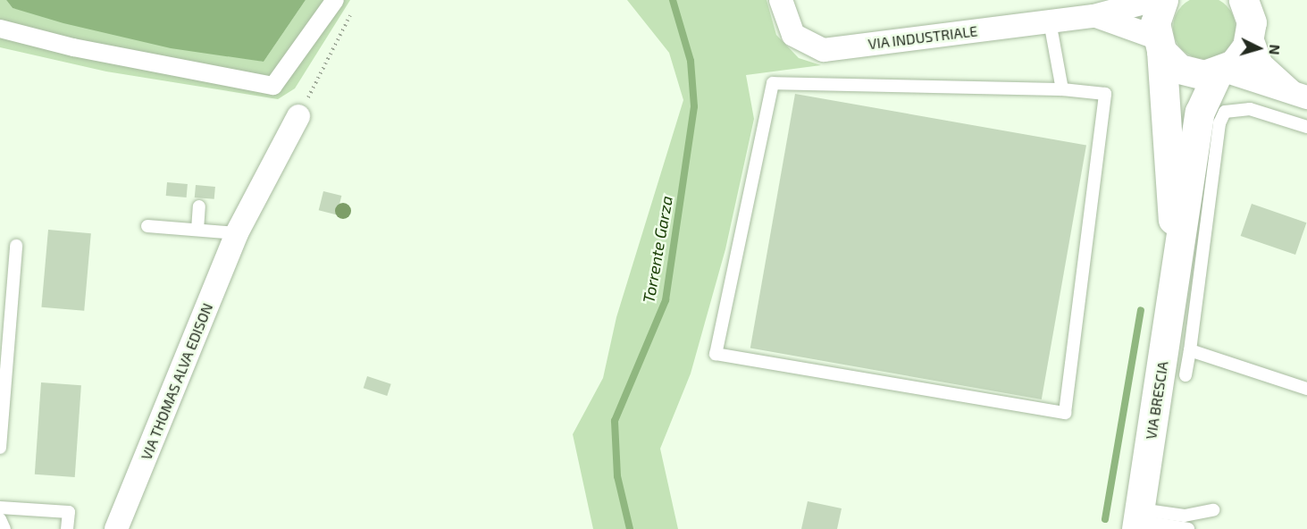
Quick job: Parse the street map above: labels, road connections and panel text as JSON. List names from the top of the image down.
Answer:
{
  "streets": {
    "main road": ["VIA BRESCIA"],
    "street": ["VIA INDUSTRIALE", "VIA THOMAS ALVA EDISON"]
  },
  "crossings": [
    ["VIA INDUSTRIALE", "VIA BRESCIA"]
  ],
  "water": ["Torrente Garza"],
  "north": "right"
}
